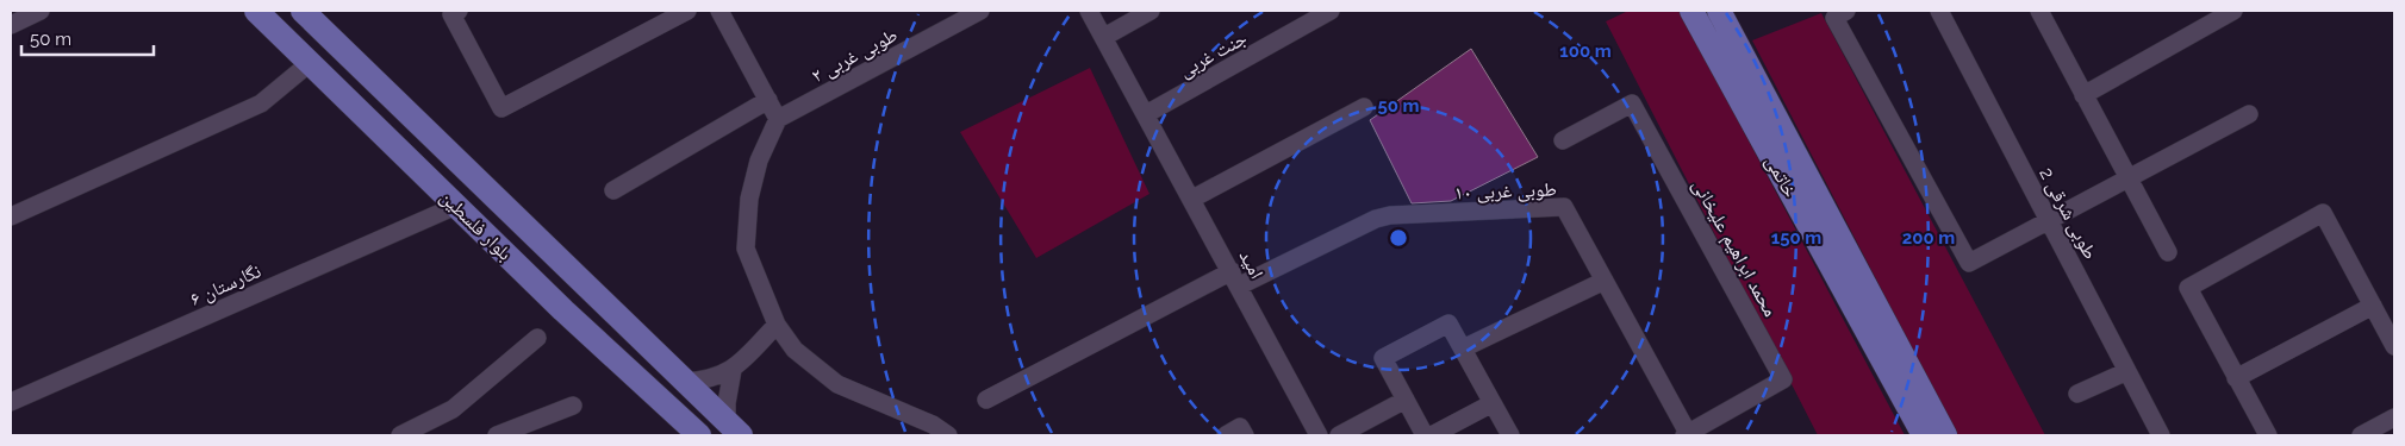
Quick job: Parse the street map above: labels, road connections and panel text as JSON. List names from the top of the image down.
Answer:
{
  "streets": {
    "main road": ["خاتمی", "بلوار فلسطین"],
    "street": [
      "جنت غربی",
      "طوبی غربی ۲",
      "طوبی غربی ۱۰",
      "طوبی شرقی 2",
      "محمد ابراهیم علیخانی",
      "امید",
      "نگارستان ۶"
    ]
  },
  "crossings": [
    ["جنت غربی", "امید"],
    ["طوبی غربی ۱۰", "محمد ابراهیم علیخانی"],
    ["طوبی غربی ۱۰", "امید"],
    ["بلوار فلسطین", "نگارستان ۶"]
  ],
  "scale_bar": "50 m",
  "rings": [
    "100 m",
    "50 m",
    "150 m",
    "200 m"
  ]
}
